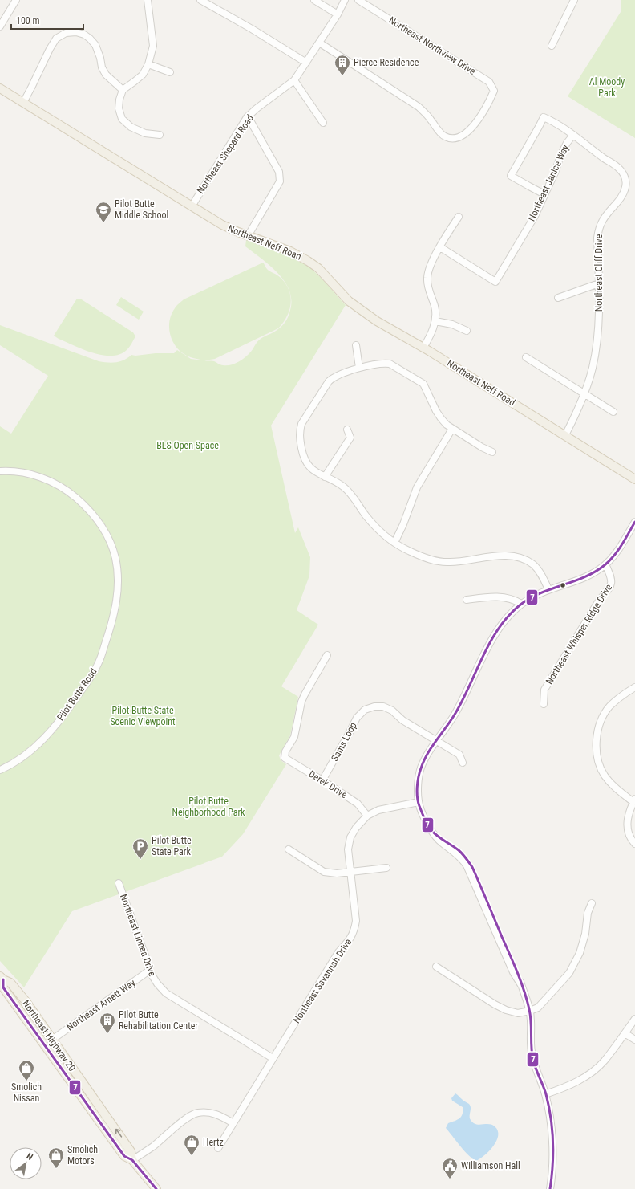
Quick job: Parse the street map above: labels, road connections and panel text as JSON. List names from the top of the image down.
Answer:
{
  "streets": {
    "main road": ["Northeast Neff Road", "Northeast Highway 20"],
    "street": [
      "Northeast Northview Drive",
      "Northeast Shepard Road",
      "Northeast Janice Way",
      "Northeast Cliff Drive",
      "Northeast Whisper Ridge Drive",
      "Pilot Butte Road",
      "Sams Loop",
      "Derek Drive",
      "Northeast Linnea Drive",
      "Northeast Savannah Drive",
      "Northeast Arnett Way"
    ]
  },
  "crossings": [
    ["Northeast Northview Drive", "Northeast Shepard Road"],
    ["Northeast Shepard Road", "Northeast Neff Road"],
    ["Northeast Janice Way", "Northeast Cliff Drive"],
    ["Northeast Neff Road", "Northeast Cliff Drive"],
    ["Sams Loop", "Derek Drive"],
    ["Derek Drive", "Northeast Savannah Drive"],
    ["Northeast Linnea Drive", "Northeast Savannah Drive"],
    ["Northeast Linnea Drive", "Northeast Arnett Way"],
    ["Northeast Arnett Way", "Northeast Highway 20"]
  ],
  "parks": [
    "Al Moody Park",
    "BLS Open Space",
    "Pilot Butte State Scenic Viewpoint",
    "Pilot Butte Neighborhood Park"
  ],
  "places": {
    "building": ["Pierce Residence", "Pilot Butte Rehabilitation Center"],
    "school or university": ["Pilot Butte Middle School"],
    "parking": ["Pilot Butte State Park"],
    "shop": ["Smolich Nissan", "Hertz", "Smolich Motors"],
    "public building": ["Williamson Hall"]
  },
  "lines": ["transit line 7"],
  "scale_bar": "100 m",
  "north": "top right"
}
